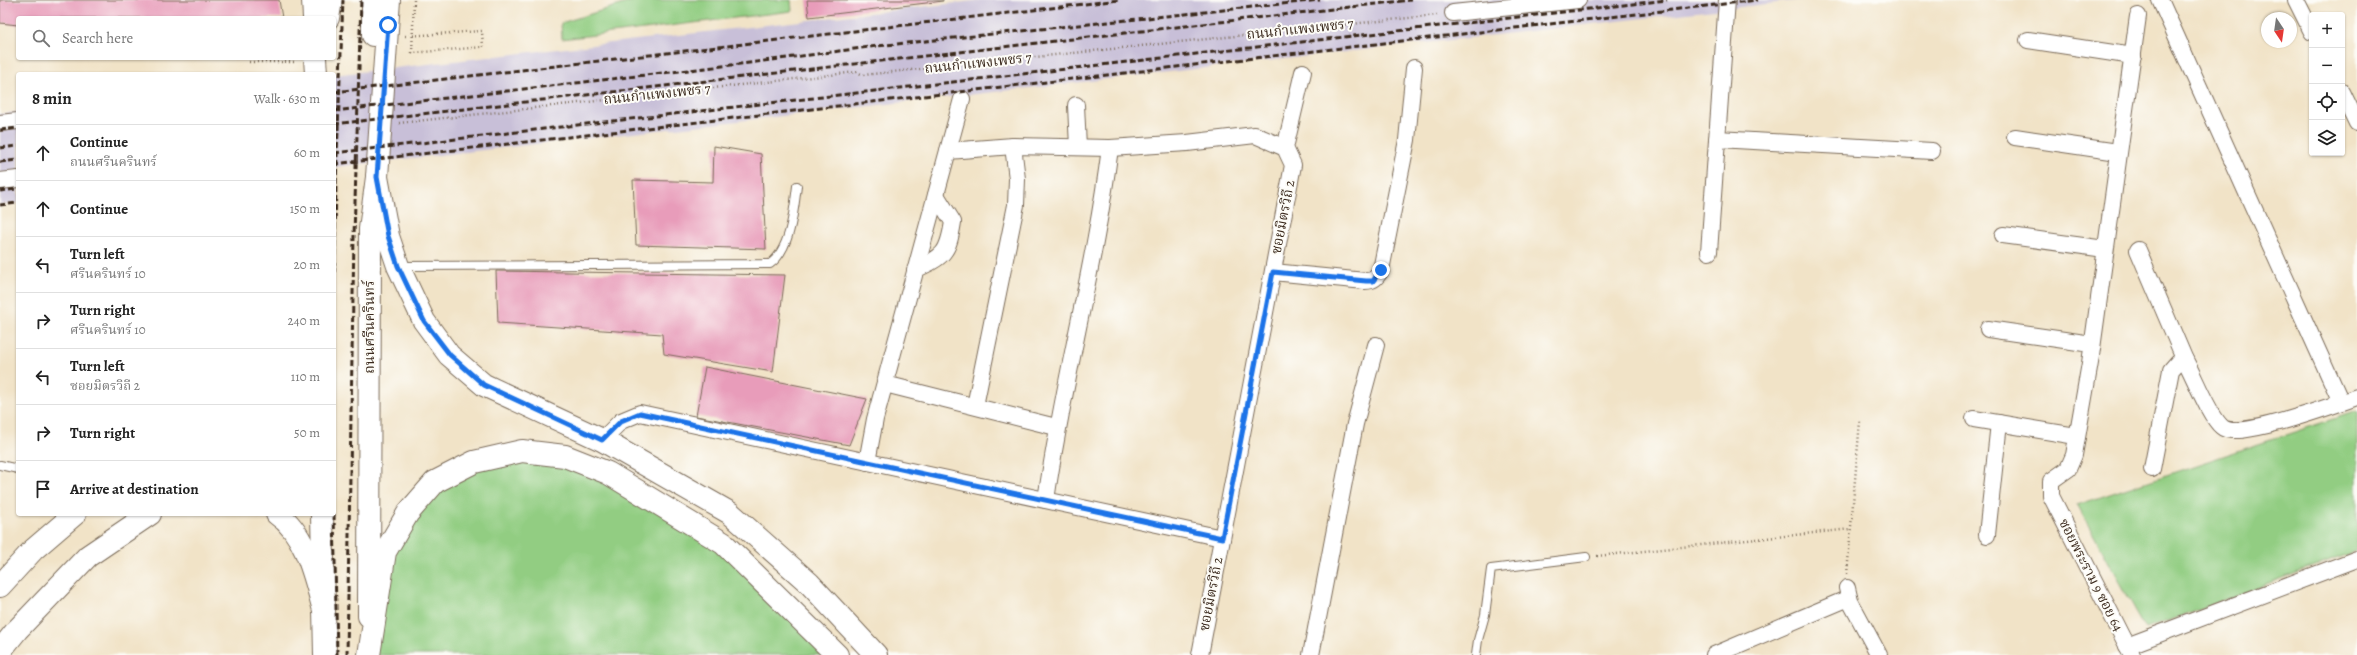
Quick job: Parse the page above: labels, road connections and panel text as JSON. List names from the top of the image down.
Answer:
{
  "streets": {
    "main road": ["ถนนศรีนครินทร์"],
    "street": ["ซอยมิตรวิถี 2", "ซอยพระราม 9 ซอย 64"],
    "path": ["ถนนกำแพงเพชร 7"]
  },
  "crossings": [
    ["ถนนกำแพงเพชร 7", "ถนนศรีนครินทร์"]
  ],
  "north": "bottom",
  "page": {
    "map_buttons": ["+", "−"],
    "search": "Search here",
    "heading": ["8 min", "Walk · 630 m"],
    "list": [
      ["Continue", "ถนนศรีนครินทร์", "60 m"],
      ["Continue", "150 m"],
      ["Turn left", "ศรีนครินทร์ 10", "20 m"],
      ["Turn right", "ศรีนครินทร์ 10", "240 m"],
      ["Turn left", "ซอยมิตรวิถี 2", "110 m"],
      ["Turn right", "50 m"],
      "Arrive at destination"
    ]
  }
}
